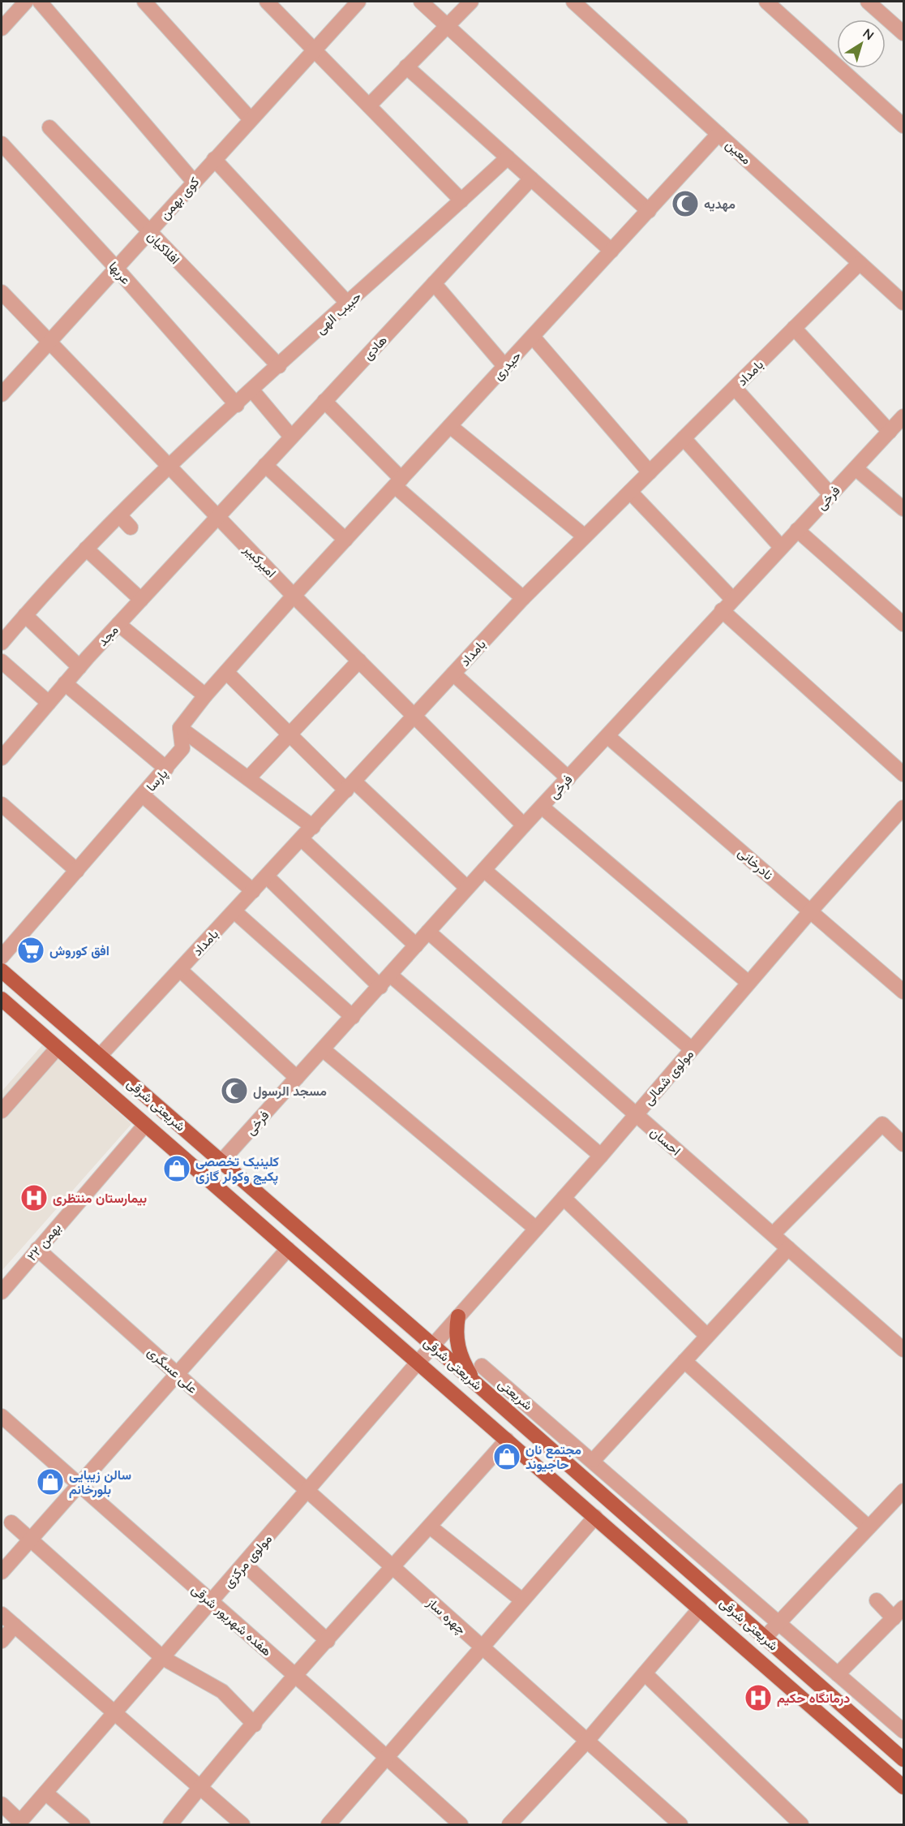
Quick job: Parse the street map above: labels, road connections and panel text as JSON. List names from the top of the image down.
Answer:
{
  "streets": {
    "main road": ["شریعتی شرقی"],
    "street": [
      "معین",
      "کوی بهمن",
      "افلاکیان",
      "عربها",
      "حبیب الهی",
      "هادی",
      "حیدری",
      "بامداد",
      "فرخی",
      "امیرکبیر",
      "مجد",
      "پارسا",
      "نادرخانی",
      "مولوی شمالی",
      "احسان",
      "۲۲ بهمن",
      "علی عسگری",
      "شریعتی",
      "مولوی مرکزی",
      "چهره ساز",
      "هفده شهریور شرقی"
    ]
  },
  "crossings": [
    ["معین", "حیدری"],
    ["معین", "بامداد"],
    ["کوی بهمن", "افلاکیان"],
    ["کوی بهمن", "عربها"],
    ["کوی بهمن", "امیرکبیر"],
    ["افلاکیان", "حبیب الهی"],
    ["عربها", "حبیب الهی"],
    ["حبیب الهی", "امیرکبیر"],
    ["هادی", "امیرکبیر"],
    ["هادی", "مجد"],
    ["حیدری", "امیرکبیر"],
    ["بامداد", "امیرکبیر"],
    ["بامداد", "شریعتی شرقی"],
    ["فرخی", "امیرکبیر"],
    ["فرخی", "نادرخانی"],
    ["فرخی", "شریعتی شرقی"],
    ["فرخی", "احسان"],
    ["امیرکبیر", "مجد"],
    ["نادرخانی", "مولوی شمالی"],
    ["مولوی شمالی", "شریعتی شرقی"],
    ["مولوی شمالی", "احسان"],
    ["مولوی شمالی", "مولوی مرکزی"],
    ["شریعتی شرقی", "۲۲ بهمن"],
    ["شریعتی شرقی", "شریعتی"],
    ["شریعتی شرقی", "مولوی مرکزی"],
    ["۲۲ بهمن", "علی عسگری"],
    ["علی عسگری", "مولوی مرکزی"],
    ["علی عسگری", "چهره ساز"],
    ["مولوی مرکزی", "چهره ساز"],
    ["مولوی مرکزی", "هفده شهریور شرقی"]
  ],
  "places": {
    "mosque": ["مهدیه", "مسجد الرسول"],
    "supermarket": ["افق کوروش"],
    "shop": ["کلینیک تخصصی پکیج وکولر گازی", "مجتمع نان حاجیوند", "سالن زیبایی بلورخانم"],
    "hospital": ["بیمارستان منتظری", "درمانگاه حکیم"]
  },
  "north": "top right"
}
